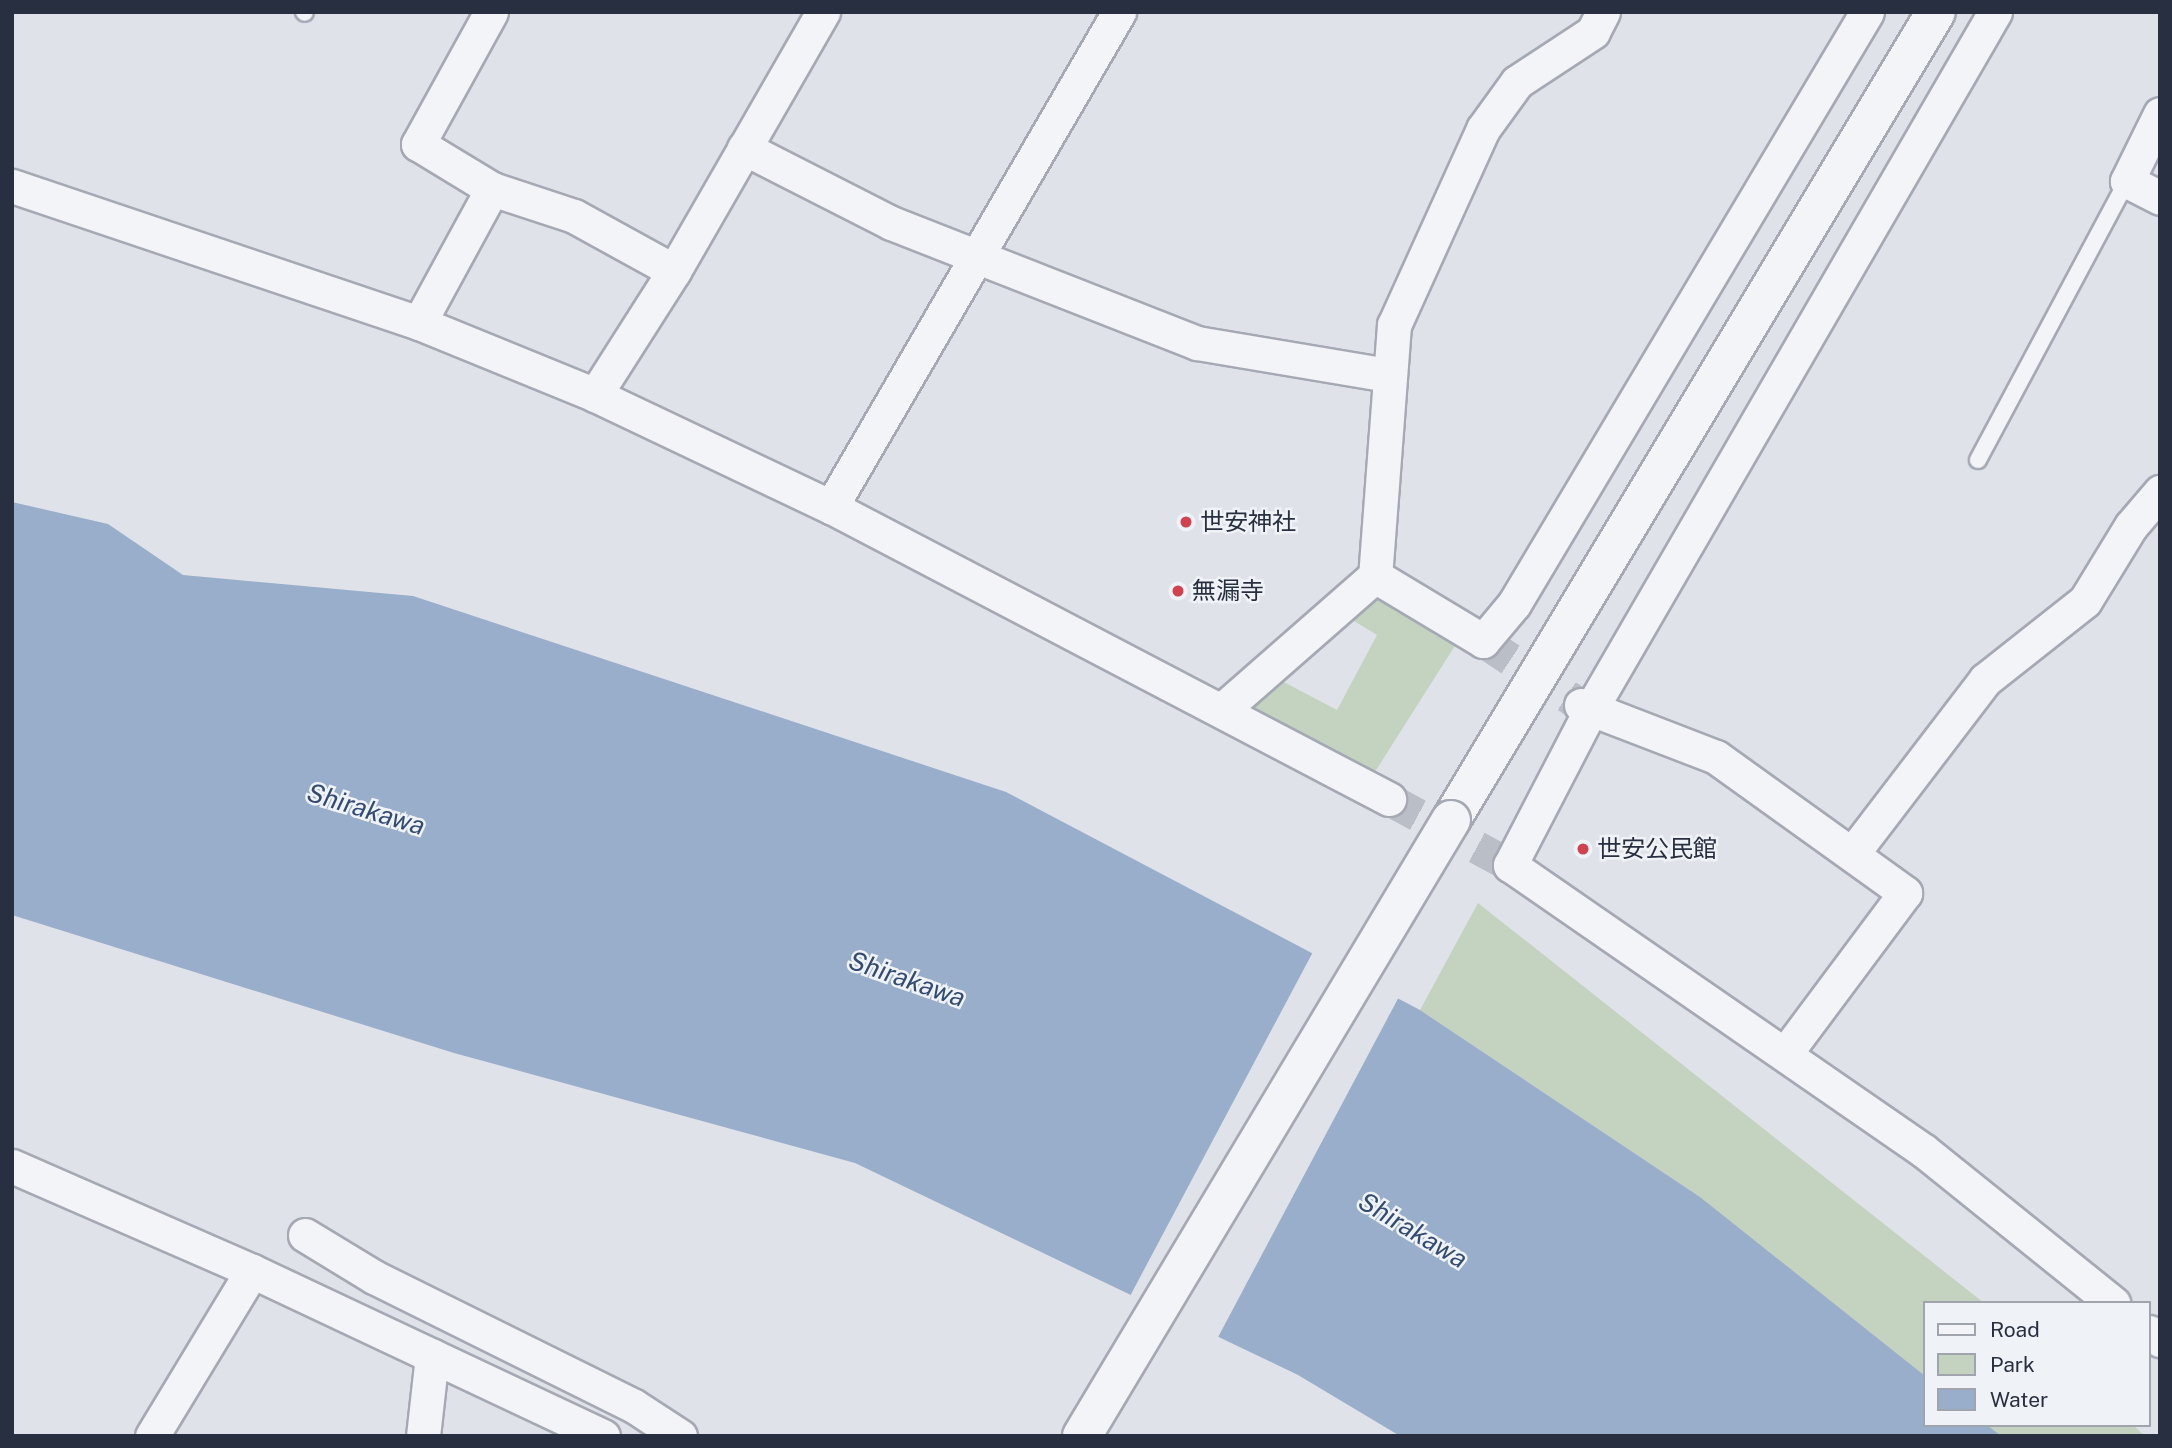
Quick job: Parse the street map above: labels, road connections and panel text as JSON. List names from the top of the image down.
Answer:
{
  "water": ["Shirakawa"],
  "places": ["世安神社", "無漏寺", "世安公民館"],
  "legend": ["Road", "Park", "Water"]
}
